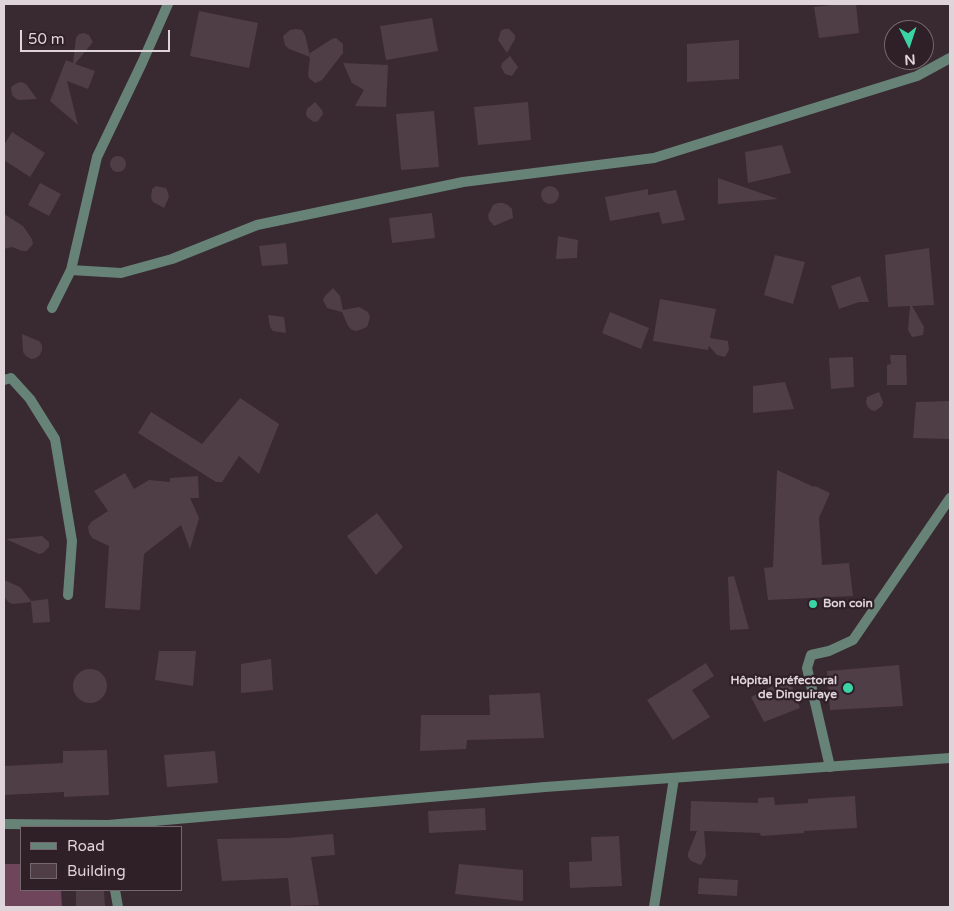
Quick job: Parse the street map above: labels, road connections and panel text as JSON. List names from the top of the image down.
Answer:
{
  "places": ["Bon coin", "Hôpital préfectoral de Dinguiraye"],
  "legend": ["Road", "Building"],
  "scale_bar": "50 m",
  "north": "bottom"
}
